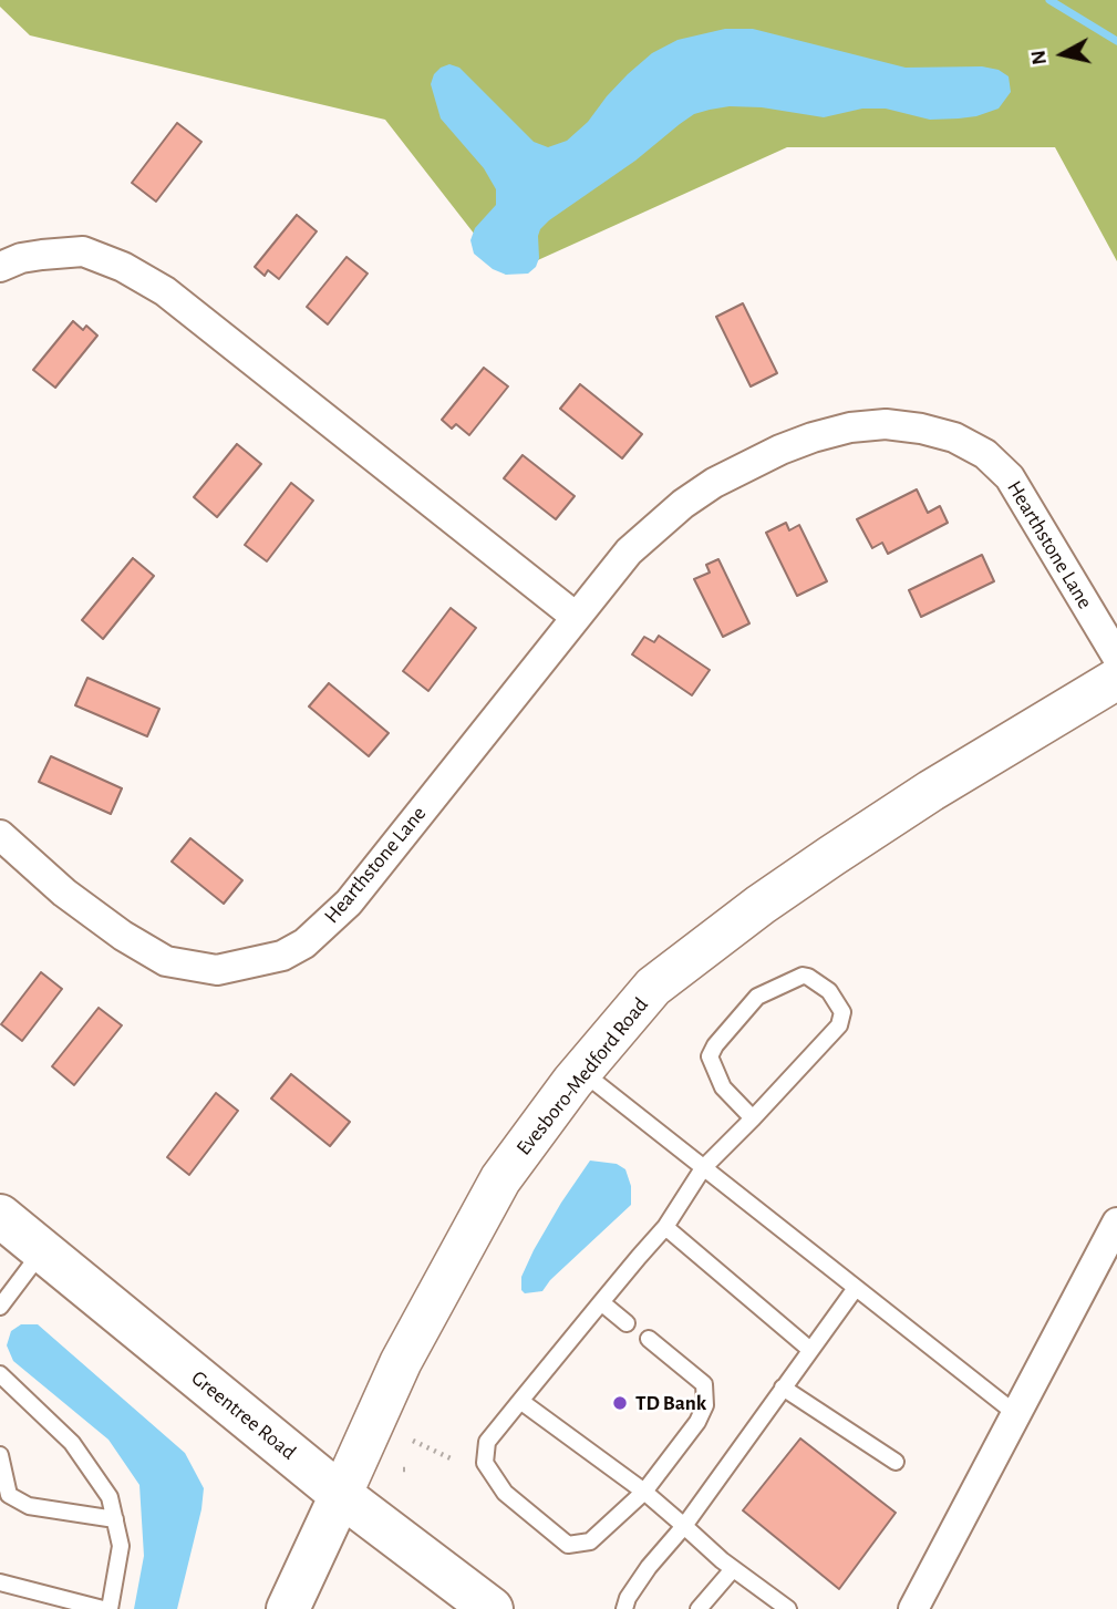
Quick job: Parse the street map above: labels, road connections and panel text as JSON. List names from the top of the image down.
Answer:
{
  "streets": {
    "main road": ["Greentree Road"],
    "street": ["Hearthstone Lane", "Evesboro-Medford Road"]
  },
  "crossings": [
    ["Evesboro-Medford Road", "Greentree Road"]
  ],
  "places": ["TD Bank"],
  "north": "left"
}
